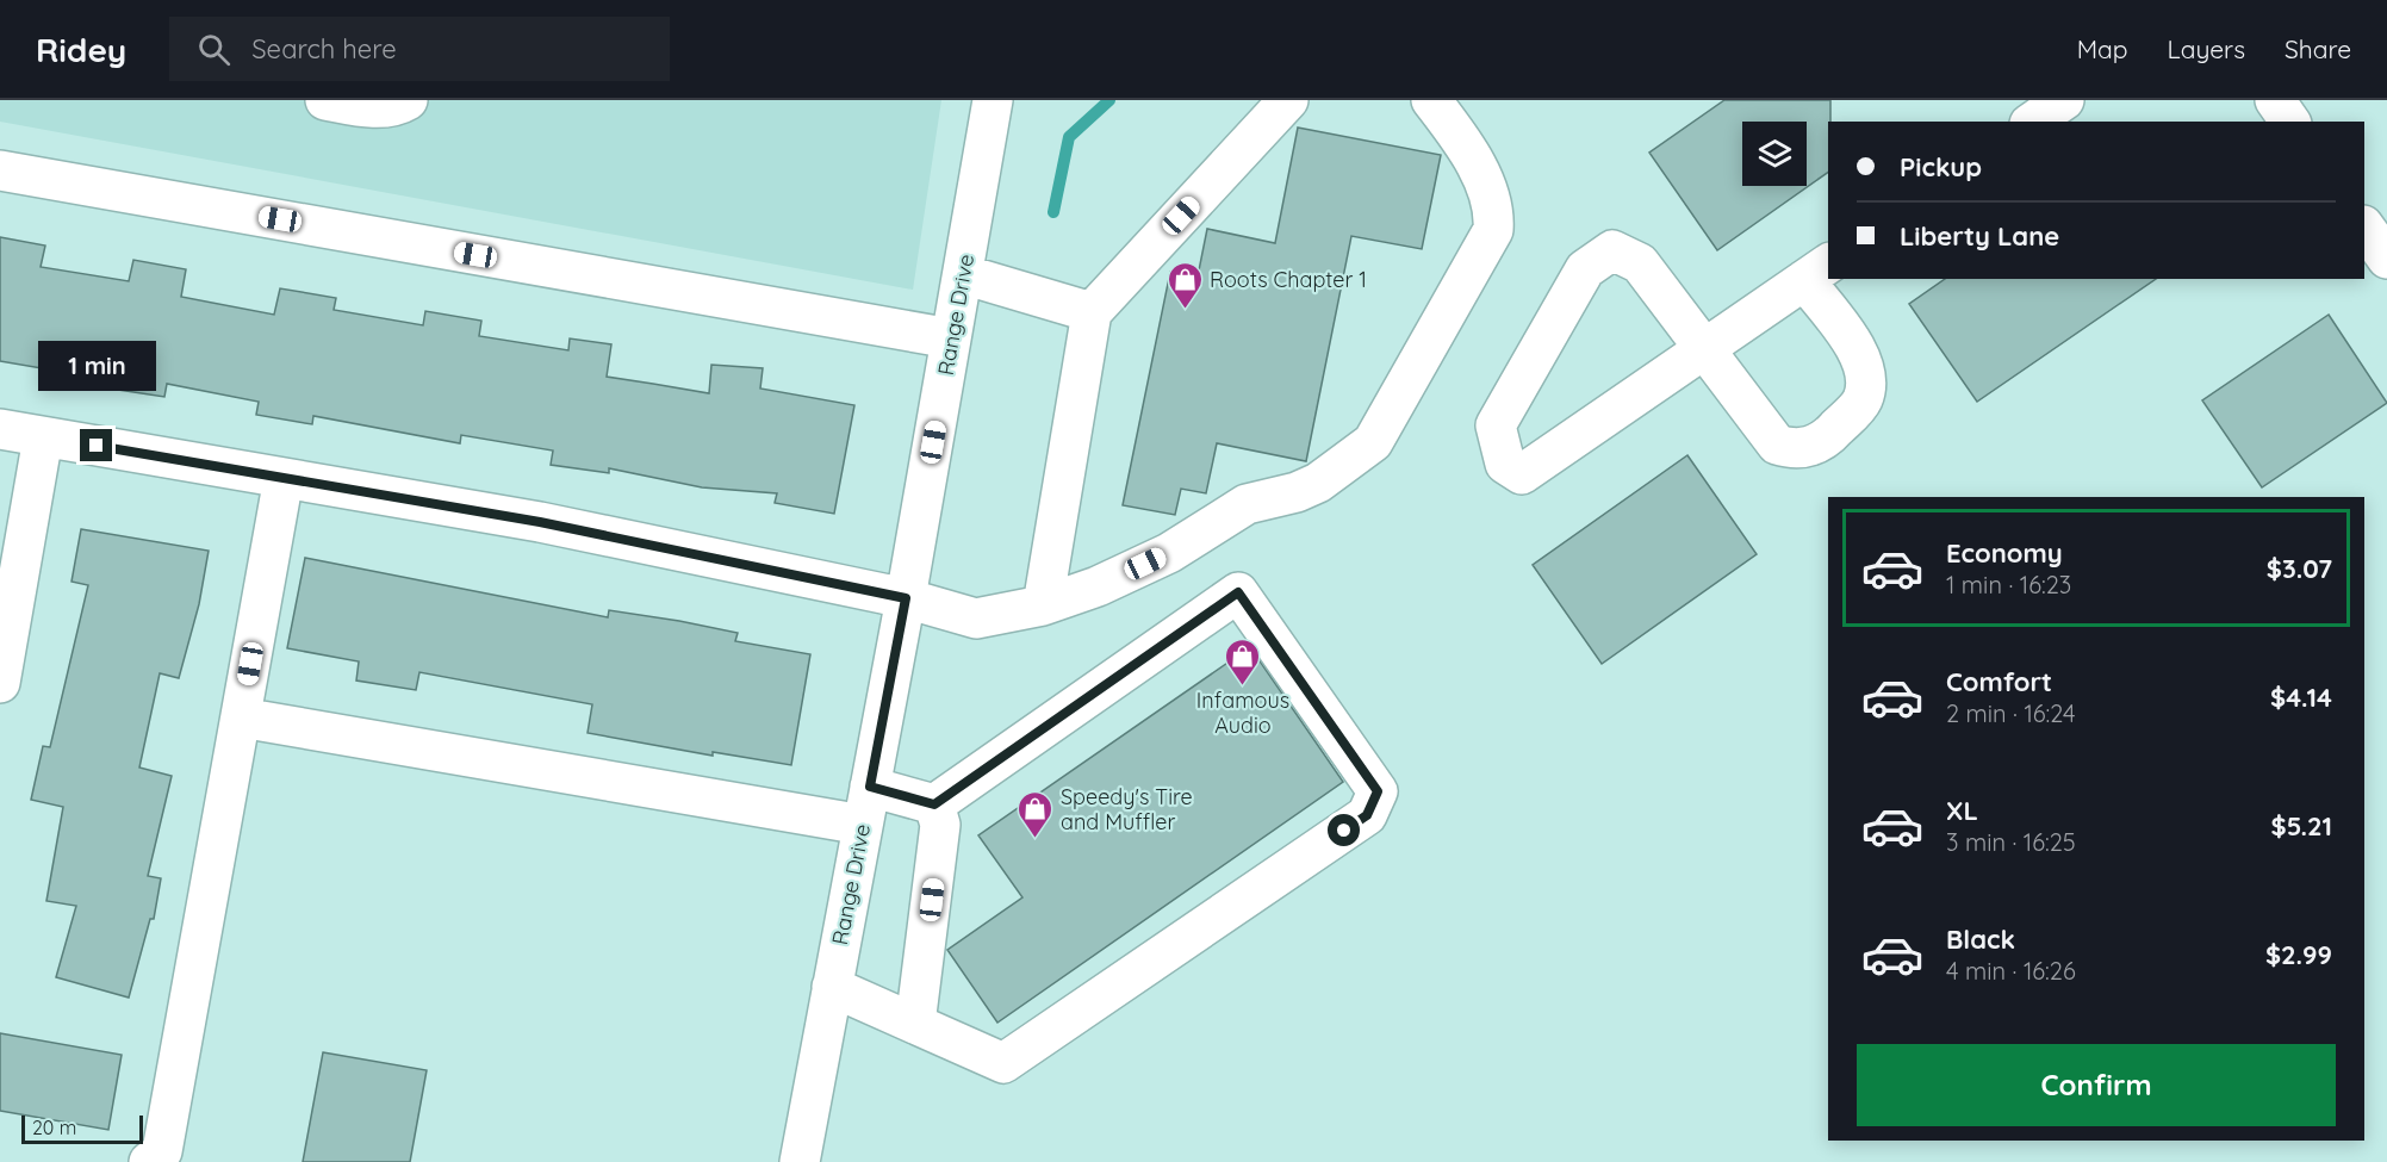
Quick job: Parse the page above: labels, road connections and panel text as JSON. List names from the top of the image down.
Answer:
{
  "streets": {
    "street": ["Range Drive"]
  },
  "places": {
    "shop": ["Roots Chapter 1", "Infamous Audio", "Speedy's Tire and Muffler"]
  },
  "scale_bar": "20 m",
  "page": {
    "header": "Ridey",
    "search": "Search here",
    "nav": ["Map", "Layers", "Share"],
    "banner": ["Pickup", "Liberty Lane"],
    "bubble": "1 min",
    "list": [
      {
        "name": "Economy",
        "note": "1 min · 16:23",
        "value": "$3.07"
      },
      {
        "name": "Comfort",
        "note": "2 min · 16:24",
        "value": "$4.14"
      },
      {
        "name": "XL",
        "note": "3 min · 16:25",
        "value": "$5.21"
      },
      {
        "name": "Black",
        "note": "4 min · 16:26",
        "value": "$2.99"
      }
    ],
    "buttons": "Confirm",
    "scale": "20 m"
  }
}
